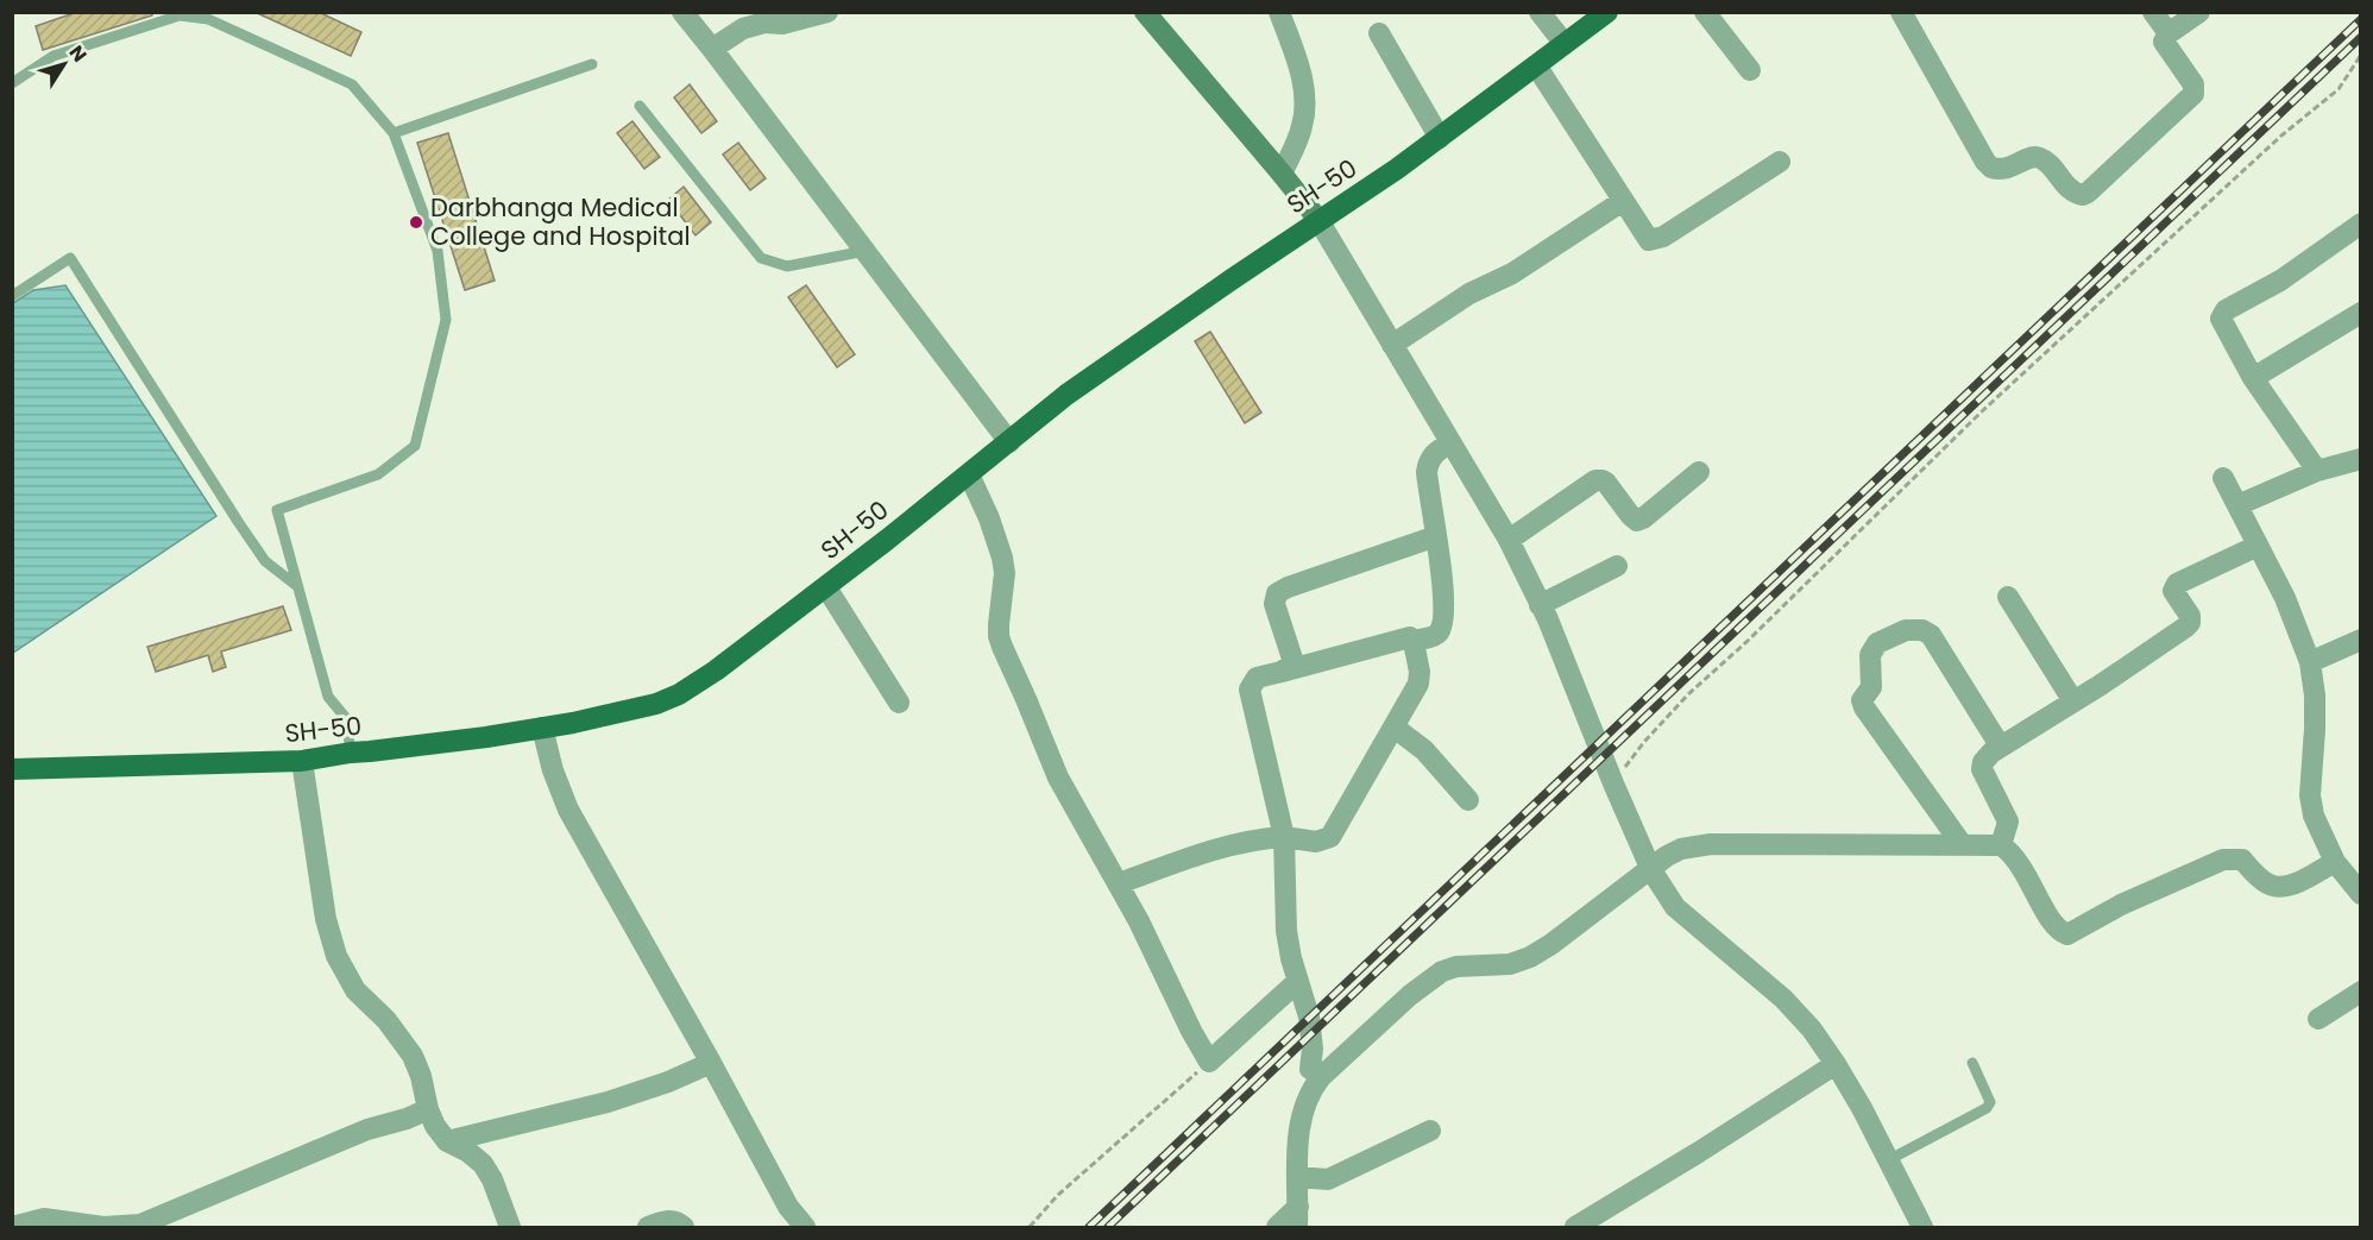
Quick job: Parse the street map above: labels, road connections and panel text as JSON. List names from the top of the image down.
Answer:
{
  "streets": {
    "main road": ["SH-50"]
  },
  "places": ["Darbhanga Medical College and Hospital"],
  "north": "top right"
}
